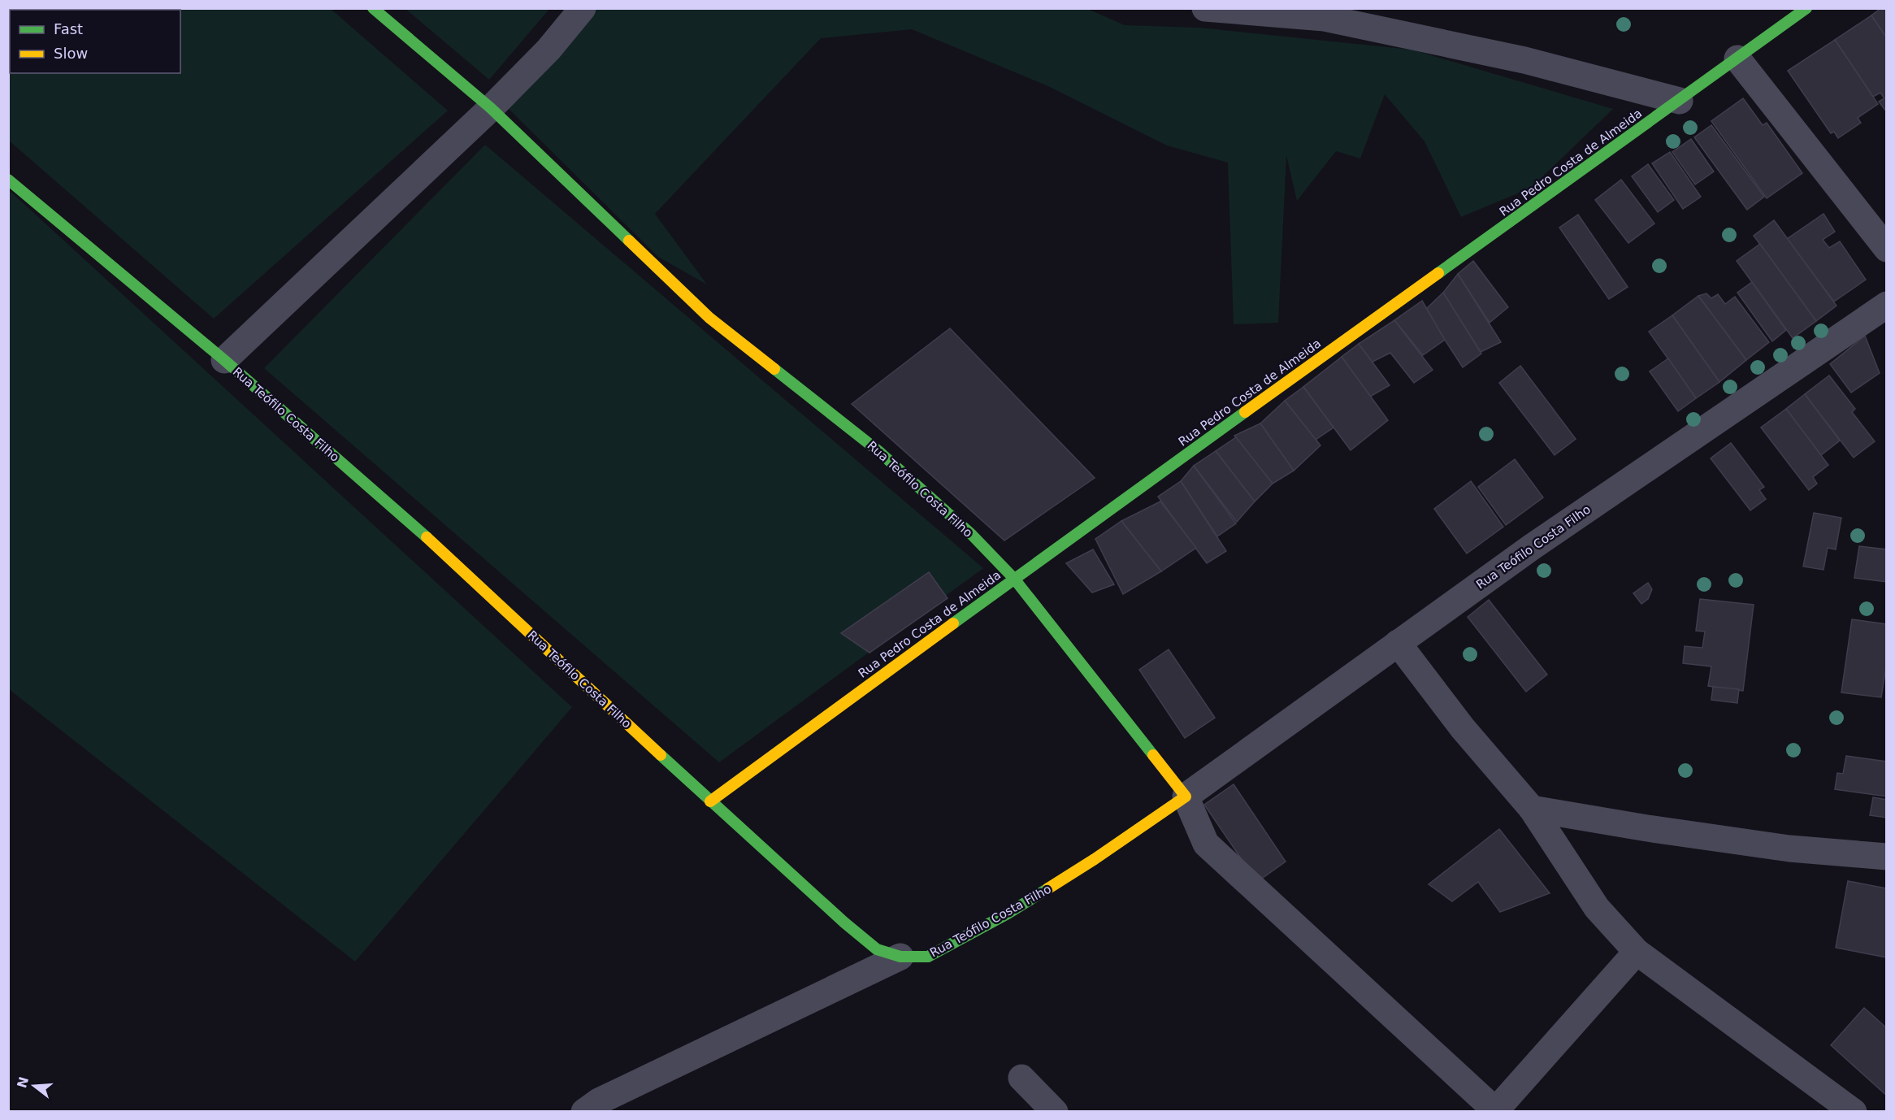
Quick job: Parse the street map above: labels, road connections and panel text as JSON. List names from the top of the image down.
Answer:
{
  "streets": {
    "street": ["Rua Pedro Costa de Almeida", "Rua Teófilo Costa Filho"]
  },
  "crossings": [
    ["Rua Pedro Costa de Almeida", "Rua Teófilo Costa Filho"]
  ],
  "legend": ["Fast", "Slow"],
  "north": "left"
}
